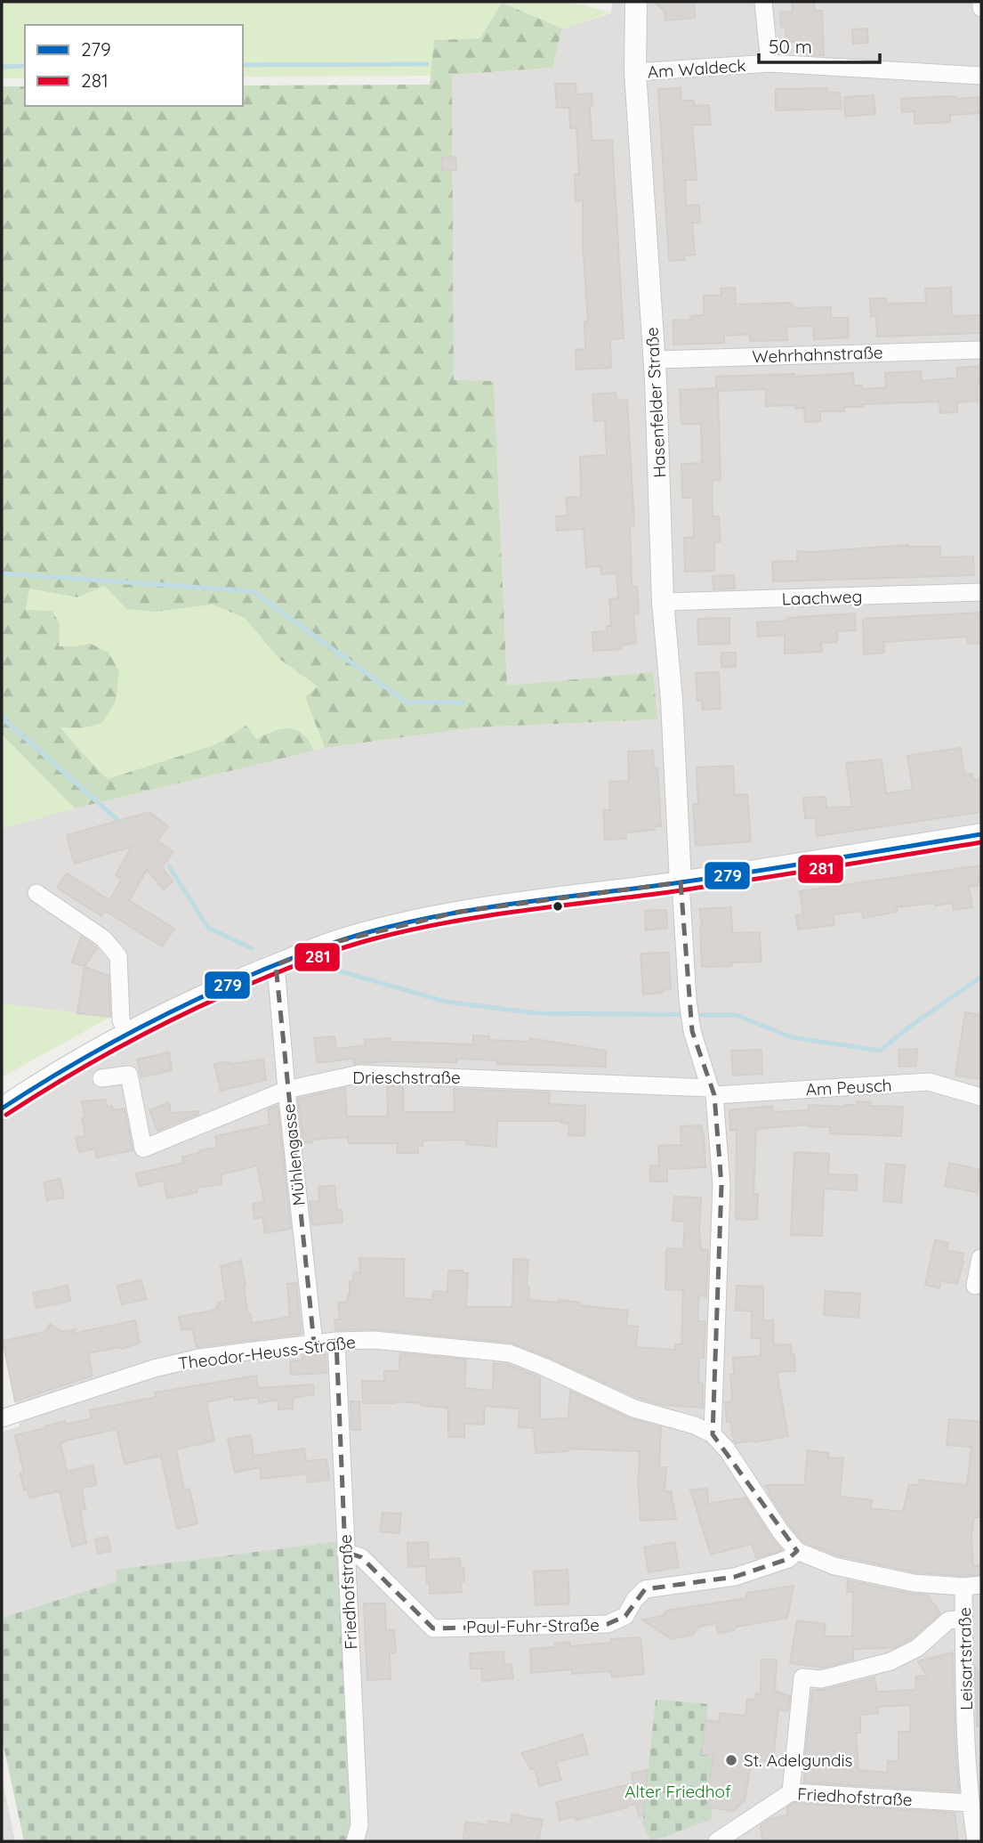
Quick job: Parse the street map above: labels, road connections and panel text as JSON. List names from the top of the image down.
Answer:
{
  "streets": {
    "street": [
      "Am Waldeck",
      "Wehrhahnstraße",
      "Hasenfelder Straße",
      "Laachweg",
      "Drieschstraße",
      "Am Peusch",
      "Mühlengasse",
      "Theodor-Heuss-Straße",
      "Friedhofstraße",
      "Paul-Fuhr-Straße",
      "Leisartstraße"
    ]
  },
  "crossings": [
    ["Am Waldeck", "Hasenfelder Straße"],
    ["Wehrhahnstraße", "Hasenfelder Straße"],
    ["Hasenfelder Straße", "Laachweg"],
    ["Hasenfelder Straße", "Drieschstraße"],
    ["Hasenfelder Straße", "Am Peusch"],
    ["Hasenfelder Straße", "Theodor-Heuss-Straße"],
    ["Drieschstraße", "Am Peusch"],
    ["Drieschstraße", "Mühlengasse"],
    ["Mühlengasse", "Theodor-Heuss-Straße"],
    ["Theodor-Heuss-Straße", "Friedhofstraße"],
    ["Theodor-Heuss-Straße", "Paul-Fuhr-Straße"],
    ["Theodor-Heuss-Straße", "Leisartstraße"],
    ["Friedhofstraße", "Paul-Fuhr-Straße"],
    ["Friedhofstraße", "Leisartstraße"]
  ],
  "parks": ["Alter Friedhof"],
  "places": ["St. Adelgundis"],
  "lines": ["transit line 279", "transit line 281"],
  "legend": ["279", "281"],
  "scale_bar": "50 m"
}
